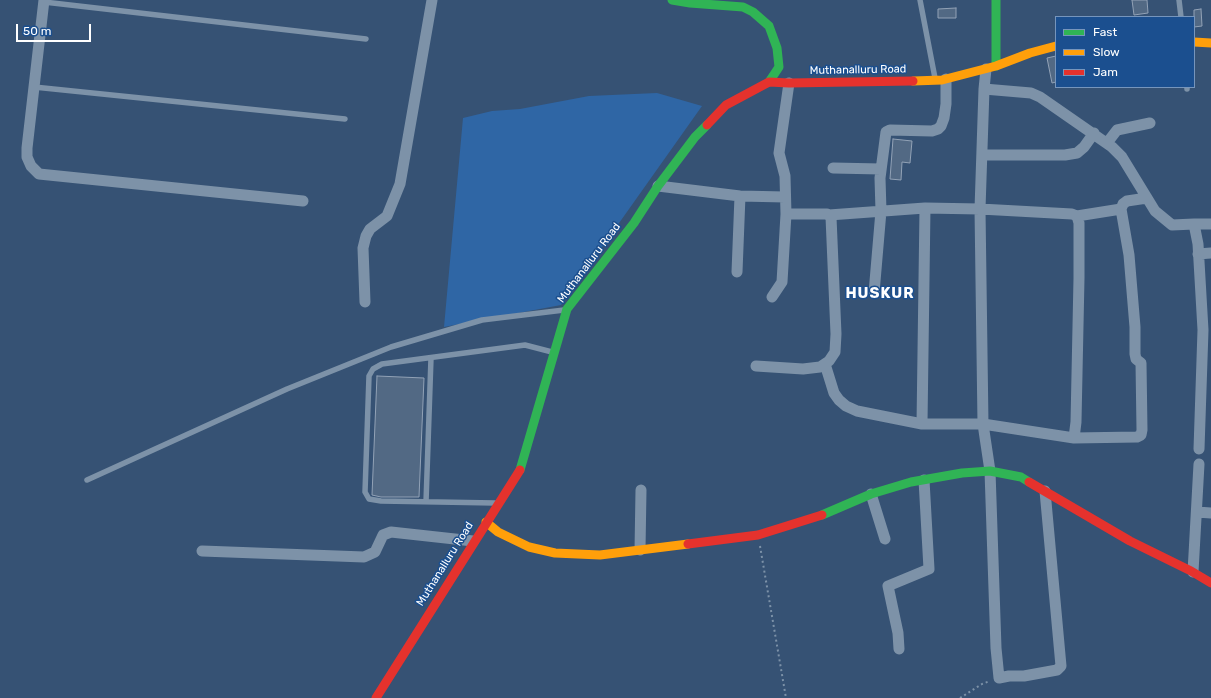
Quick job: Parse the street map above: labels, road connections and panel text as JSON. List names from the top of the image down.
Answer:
{
  "streets": {
    "street": ["Muthanalluru Road"]
  },
  "districts": ["HUSKUR"],
  "legend": ["Fast", "Slow", "Jam"],
  "scale_bar": "50 m"
}
